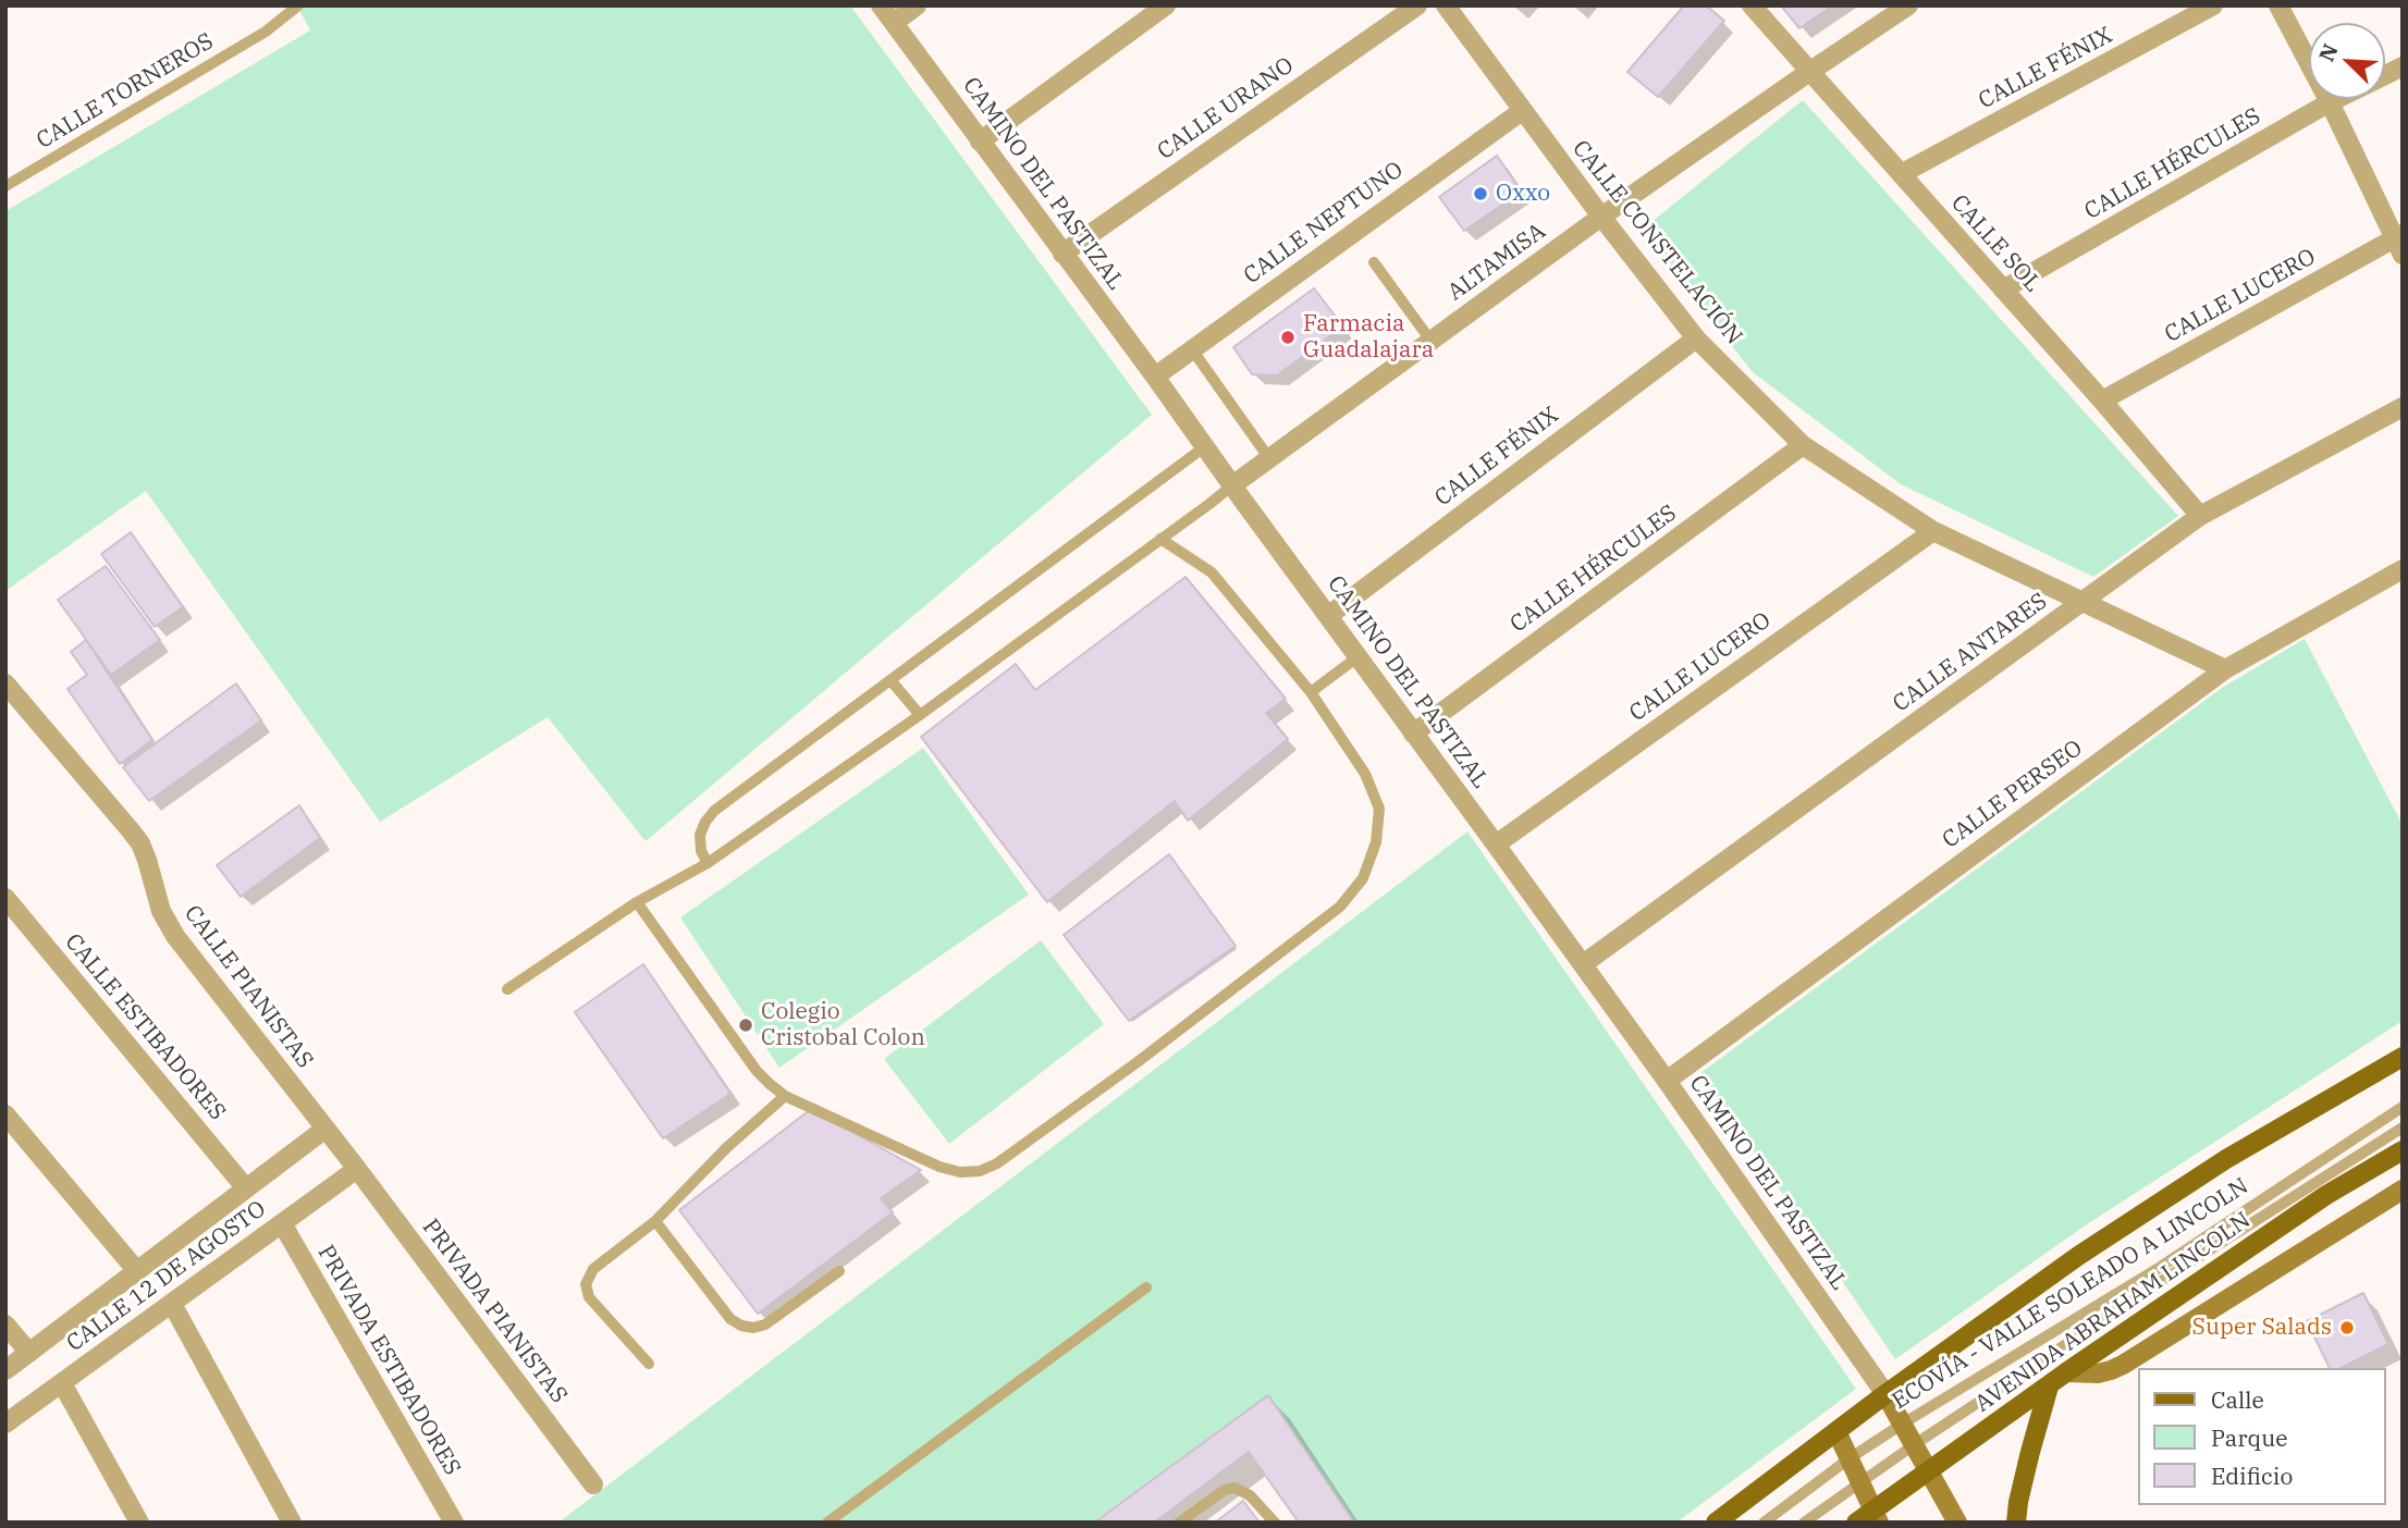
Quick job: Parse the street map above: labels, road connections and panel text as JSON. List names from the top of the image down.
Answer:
{
  "streets": {
    "main road": ["AVENIDA ABRAHAM LINCOLN"],
    "street": [
      "CALLE FÉNIX",
      "CALLE URANO",
      "CALLE HÉRCULES",
      "CAMINO DEL PASTIZAL",
      "CALLE NEPTUNO",
      "CALLE CONSTELACIÓN",
      "CALLE SOL",
      "ALTAMISA",
      "CALLE LUCERO",
      "CALLE ANTARES",
      "CALLE PERSEO",
      "CALLE PIANISTAS",
      "CALLE ESTIBADORES",
      "CALLE 12 DE AGOSTO",
      "PRIVADA PIANISTAS",
      "PRIVADA ESTIBADORES"
    ],
    "lane": ["CALLE TORNEROS", "ECOVÍA - VALLE SOLEADO A LINCOLN"]
  },
  "crossings": [
    ["CALLE FÉNIX", "CAMINO DEL PASTIZAL"],
    ["CALLE FÉNIX", "CALLE CONSTELACIÓN"],
    ["CALLE FÉNIX", "CALLE SOL"],
    ["CALLE URANO", "CAMINO DEL PASTIZAL"],
    ["CALLE HÉRCULES", "CAMINO DEL PASTIZAL"],
    ["CALLE HÉRCULES", "CALLE CONSTELACIÓN"],
    ["CALLE HÉRCULES", "CALLE SOL"],
    ["CAMINO DEL PASTIZAL", "CALLE NEPTUNO"],
    ["CAMINO DEL PASTIZAL", "ALTAMISA"],
    ["CAMINO DEL PASTIZAL", "CALLE LUCERO"],
    ["CAMINO DEL PASTIZAL", "CALLE ANTARES"],
    ["CAMINO DEL PASTIZAL", "CALLE PERSEO"],
    ["CALLE NEPTUNO", "CALLE CONSTELACIÓN"],
    ["CALLE CONSTELACIÓN", "ALTAMISA"],
    ["CALLE CONSTELACIÓN", "CALLE LUCERO"],
    ["CALLE CONSTELACIÓN", "CALLE ANTARES"],
    ["CALLE CONSTELACIÓN", "CALLE PERSEO"],
    ["CALLE SOL", "ALTAMISA"],
    ["CALLE SOL", "CALLE LUCERO"],
    ["CALLE SOL", "CALLE ANTARES"],
    ["CALLE PIANISTAS", "CALLE 12 DE AGOSTO"],
    ["CALLE PIANISTAS", "PRIVADA PIANISTAS"],
    ["CALLE ESTIBADORES", "CALLE 12 DE AGOSTO"],
    ["CALLE 12 DE AGOSTO", "PRIVADA PIANISTAS"],
    ["CALLE 12 DE AGOSTO", "PRIVADA ESTIBADORES"]
  ],
  "places": [
    "Oxxo",
    "Farmacia Guadalajara",
    "Colegio Cristobal Colon",
    "Super Salads"
  ],
  "legend": ["Calle", "Parque", "Edificio"],
  "north": "top left"
}
